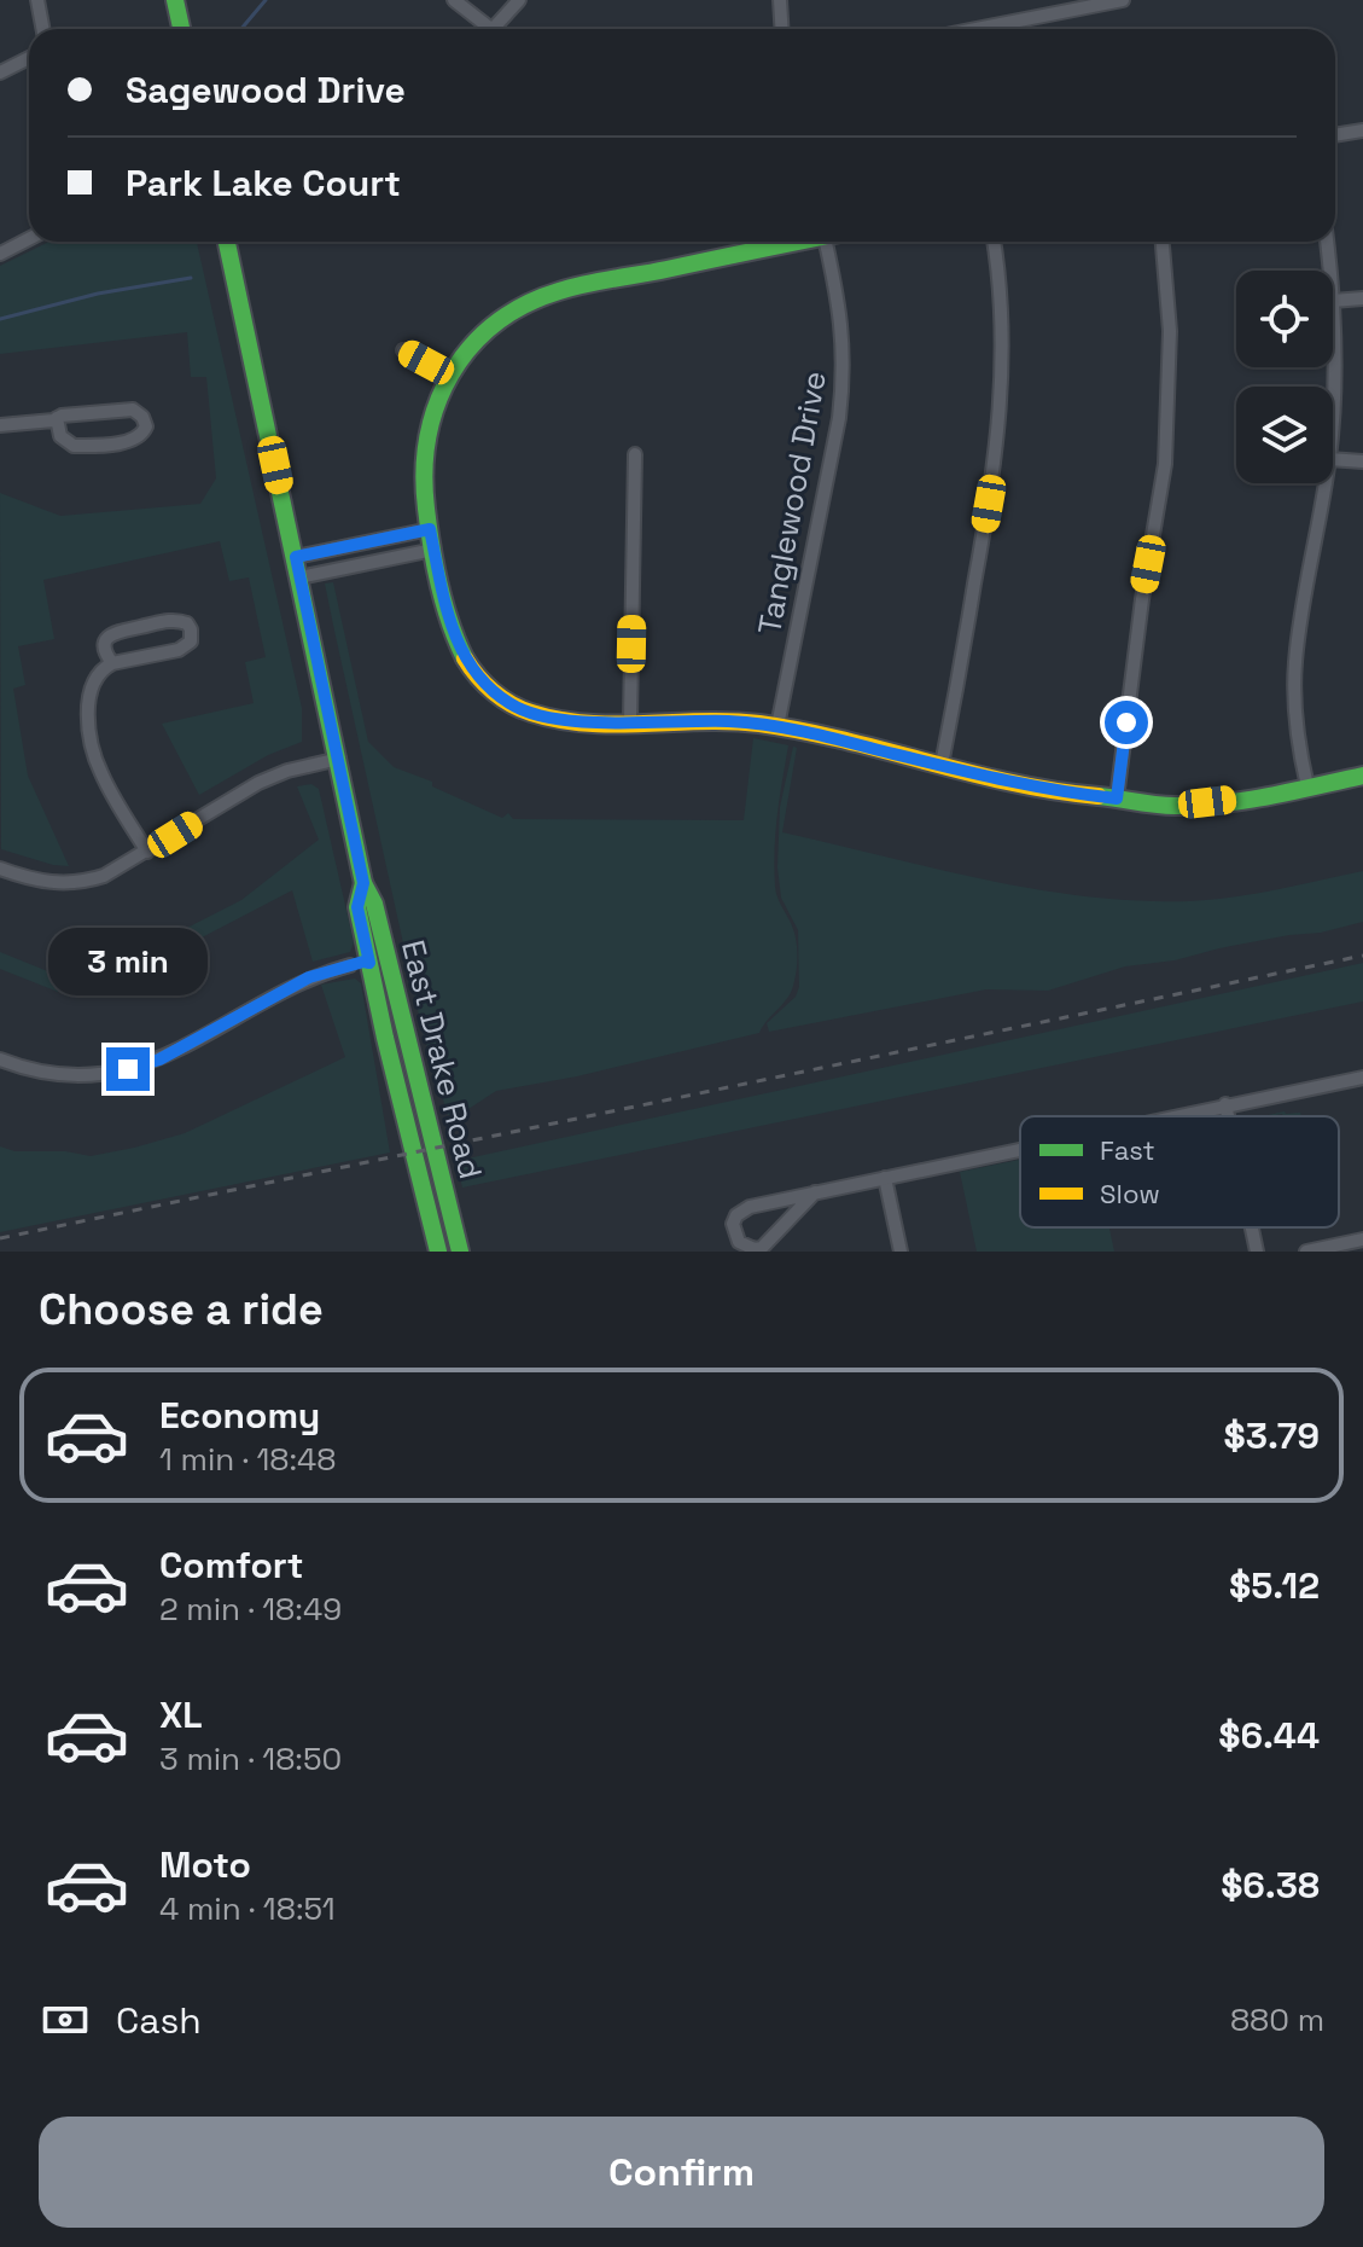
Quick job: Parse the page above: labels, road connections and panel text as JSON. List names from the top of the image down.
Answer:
{
  "streets": {
    "street": ["Tanglewood Drive", "East Drake Road"]
  },
  "legend": ["Fast", "Slow"],
  "page": {
    "banner": ["Sagewood Drive", "Park Lake Court"],
    "bubble": "3 min",
    "heading": "Choose a ride",
    "list": [
      {
        "name": "Economy",
        "note": "1 min · 18:48",
        "value": "$3.79"
      },
      {
        "name": "Comfort",
        "note": "2 min · 18:49",
        "value": "$5.12"
      },
      {
        "name": "XL",
        "note": "3 min · 18:50",
        "value": "$6.44"
      },
      {
        "name": "Moto",
        "note": "4 min · 18:51",
        "value": "$6.38"
      }
    ],
    "pay": ["Cash", "880 m"],
    "buttons": "Confirm"
  }
}
